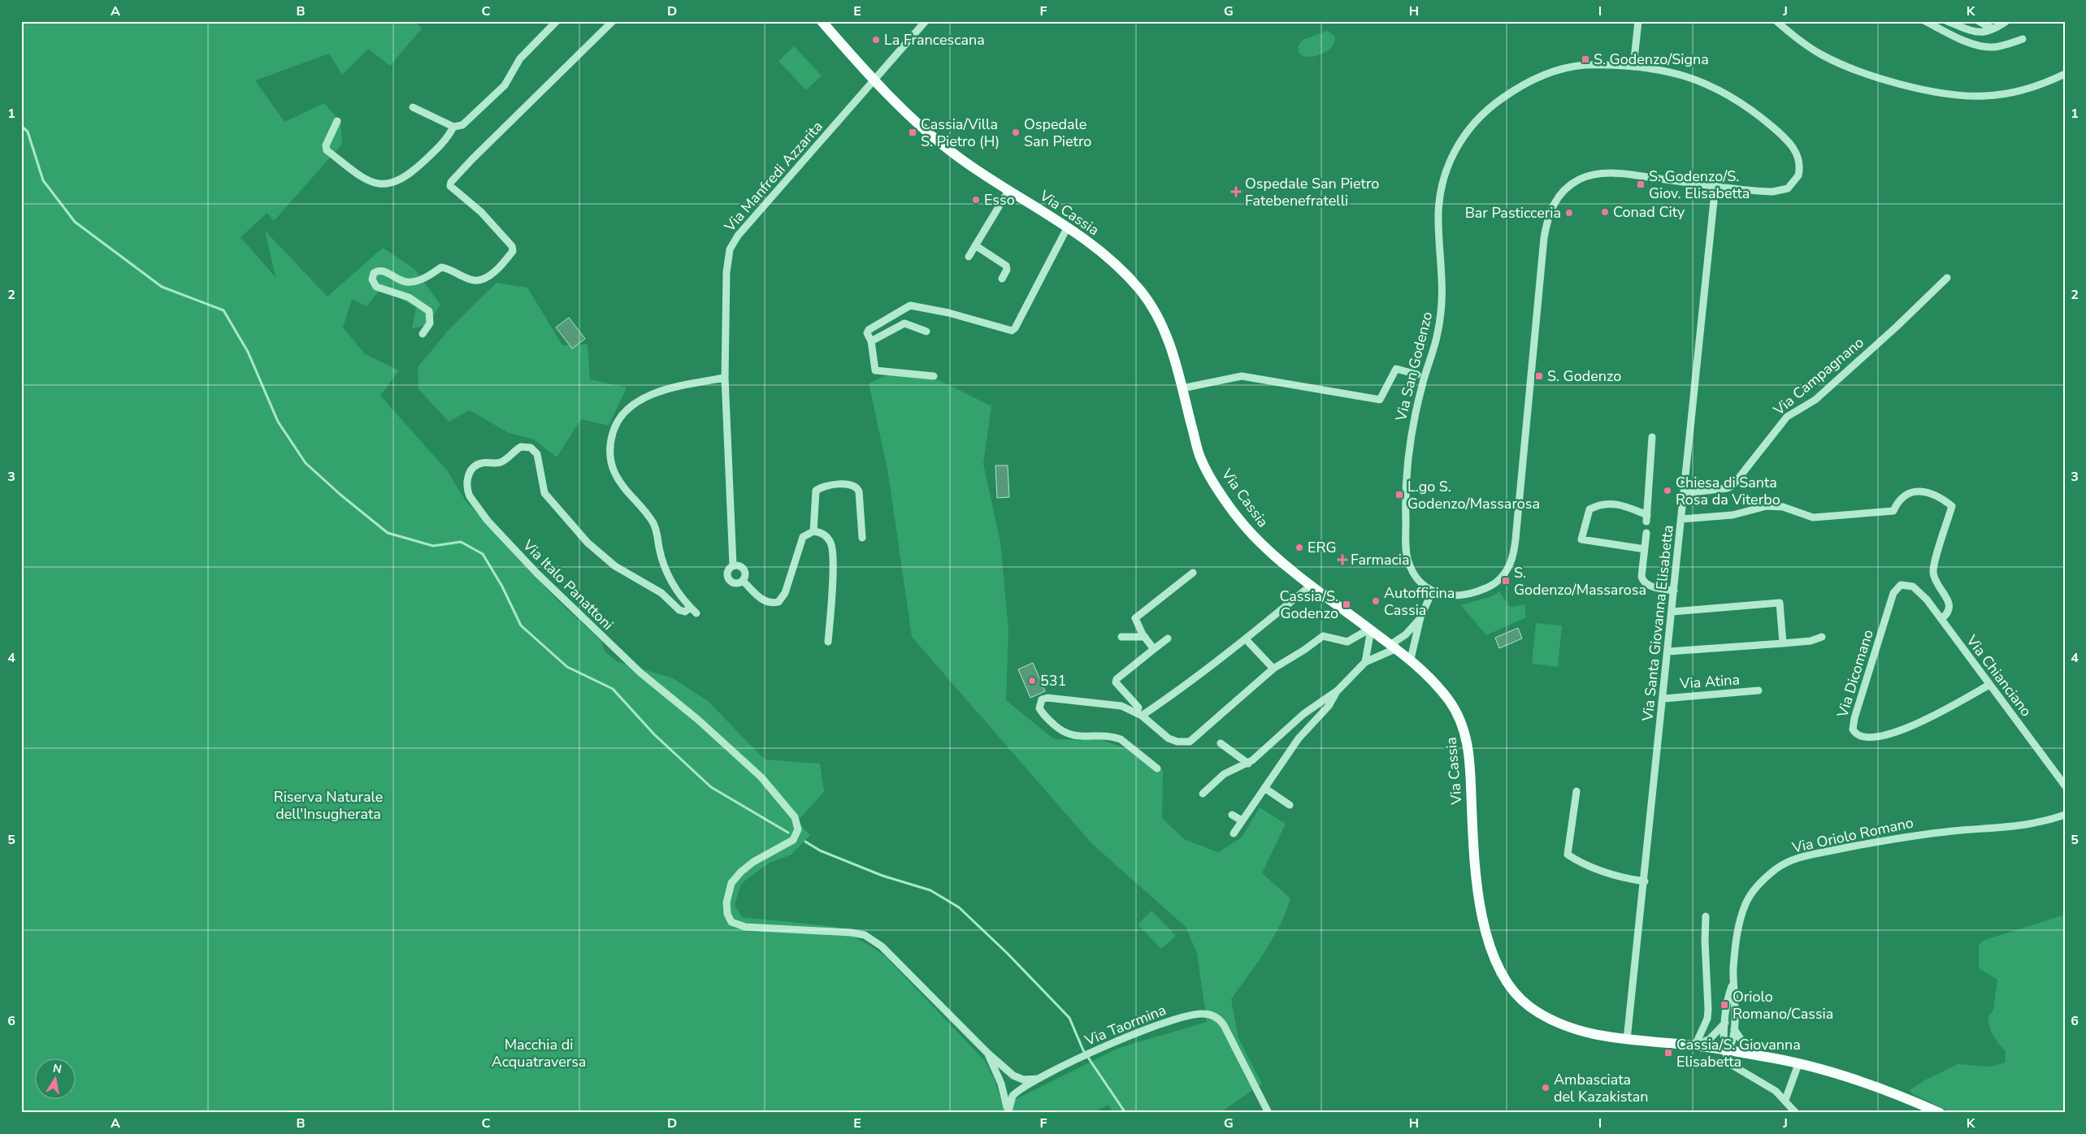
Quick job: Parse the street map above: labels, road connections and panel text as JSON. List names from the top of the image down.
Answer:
{
  "streets": {
    "main road": ["Via Cassia"],
    "street": [
      "Via Manfredi Azzarita",
      "Via San Godenzo",
      "Via Campagnano",
      "Via Italo Panattoni",
      "Via Santa Giovanna Elisabetta",
      "Via Dicomano",
      "Via Chianciano",
      "Via Atina",
      "Via Oriolo Romano",
      "Via Taormina"
    ]
  },
  "crossings": [
    ["Via Manfredi Azzarita", "Via Cassia"],
    ["Via Cassia", "Via Santa Giovanna Elisabetta"],
    ["Via Cassia", "Via Oriolo Romano"],
    ["Via San Godenzo", "Via Santa Giovanna Elisabetta"],
    ["Via Campagnano", "Via Santa Giovanna Elisabetta"],
    ["Via Santa Giovanna Elisabetta", "Via Atina"],
    ["Via Dicomano", "Via Chianciano"]
  ],
  "parks": ["Riserva Naturale dell'Insugherata", "Macchia di Acquatraversa"],
  "places": {
    "other": [
      "La Francescana",
      "Ospedale San Pietro",
      "Esso",
      "Conad City",
      "Bar Pasticceria",
      "Chiesa di Santa Rosa da Viterbo",
      "ERG",
      "Autofficina Cassia",
      "531",
      "Ambasciata del Kazakistan"
    ],
    "transit": [
      "S. Godenzo/Signa",
      "Cassia/Villa S. Pietro (H)",
      "S. Godenzo/S. Giov. Elisabetta",
      "S. Godenzo",
      "L.go S. Godenzo/Massarosa",
      "S. Godenzo/Massarosa",
      "Cassia/S. Godenzo",
      "Oriolo Romano/Cassia",
      "Cassia/S. Giovanna Elisabetta"
    ],
    "health": ["Ospedale San Pietro Fatebenefratelli", "Farmacia"]
  },
  "north": "top",
  "grid": {
    "columns": [
      "A",
      "B",
      "C",
      "D",
      "E",
      "F",
      "G",
      "H",
      "I",
      "J",
      "K"
    ],
    "rows": [
      "1",
      "2",
      "3",
      "4",
      "5",
      "6"
    ]
  }
}
